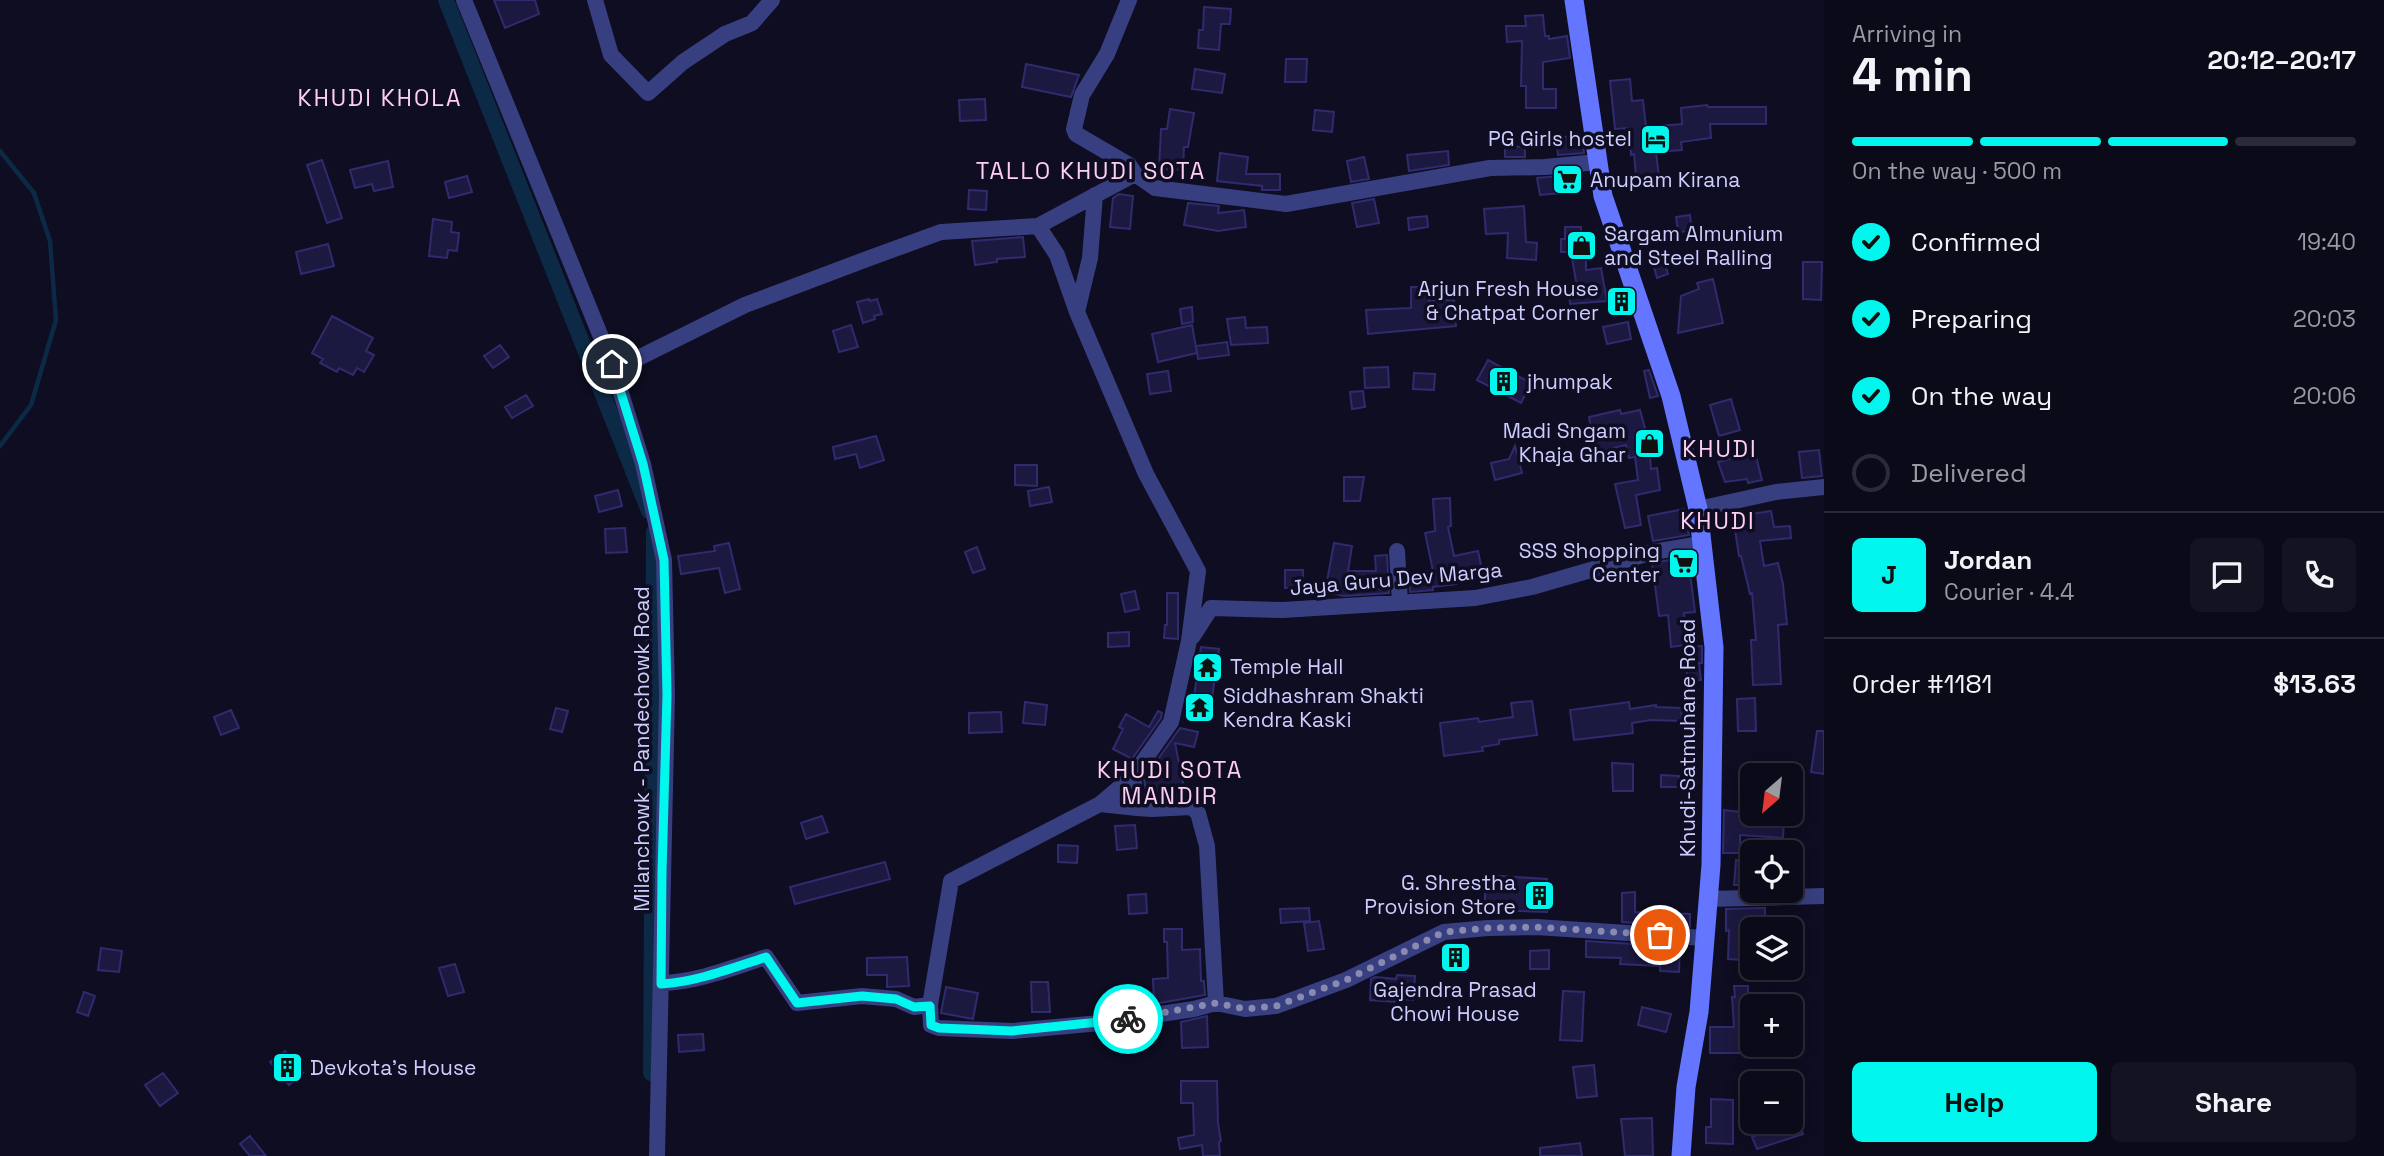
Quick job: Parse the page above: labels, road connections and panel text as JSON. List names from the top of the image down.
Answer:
{
  "streets": {
    "main road": ["Khudi-Satmuhane Road"],
    "street": ["Jaya Guru Dev Marga", "Milanchowk - Pandechowk Road"]
  },
  "crossings": [
    ["Jaya Guru Dev Marga", "Khudi-Satmuhane Road"]
  ],
  "districts": [
    "KHUDI KHOLA",
    "TALLO KHUDI SOTA",
    "KHUDI",
    "KHUDI",
    "KHUDI SOTA MANDIR"
  ],
  "places": {
    "hotel": ["PG Girls hostel"],
    "supermarket": ["Anupam Kirana", "SSS Shopping Center"],
    "shop": ["Sargam Almunium and Steel Ralling", "Madi Sngam Khaja Ghar"],
    "building": [
      "Arjun Fresh House & Chatpat Corner",
      "jhumpak",
      "G. Shrestha Provision Store",
      "Gajendra Prasad Chowi House",
      "Devkota's House"
    ],
    "temple": ["Temple Hall", "Siddhashram Shakti Kendra Kaski"]
  },
  "north": "bottom left",
  "page": {
    "heading": ["4 min", "Arriving in", "20:12–20:17"],
    "panel": [
      "Jordan",
      "Courier · 4.4",
      "Order #1181",
      "$13.63"
    ],
    "bar": "On the way · 500 m",
    "list": [
      ["Confirmed", "19:40"],
      ["Preparing", "20:03"],
      ["On the way", "20:06"],
      "Delivered"
    ],
    "round": "J",
    "map_buttons": ["+", "−"],
    "buttons": ["Help", "Share"]
  }
}
